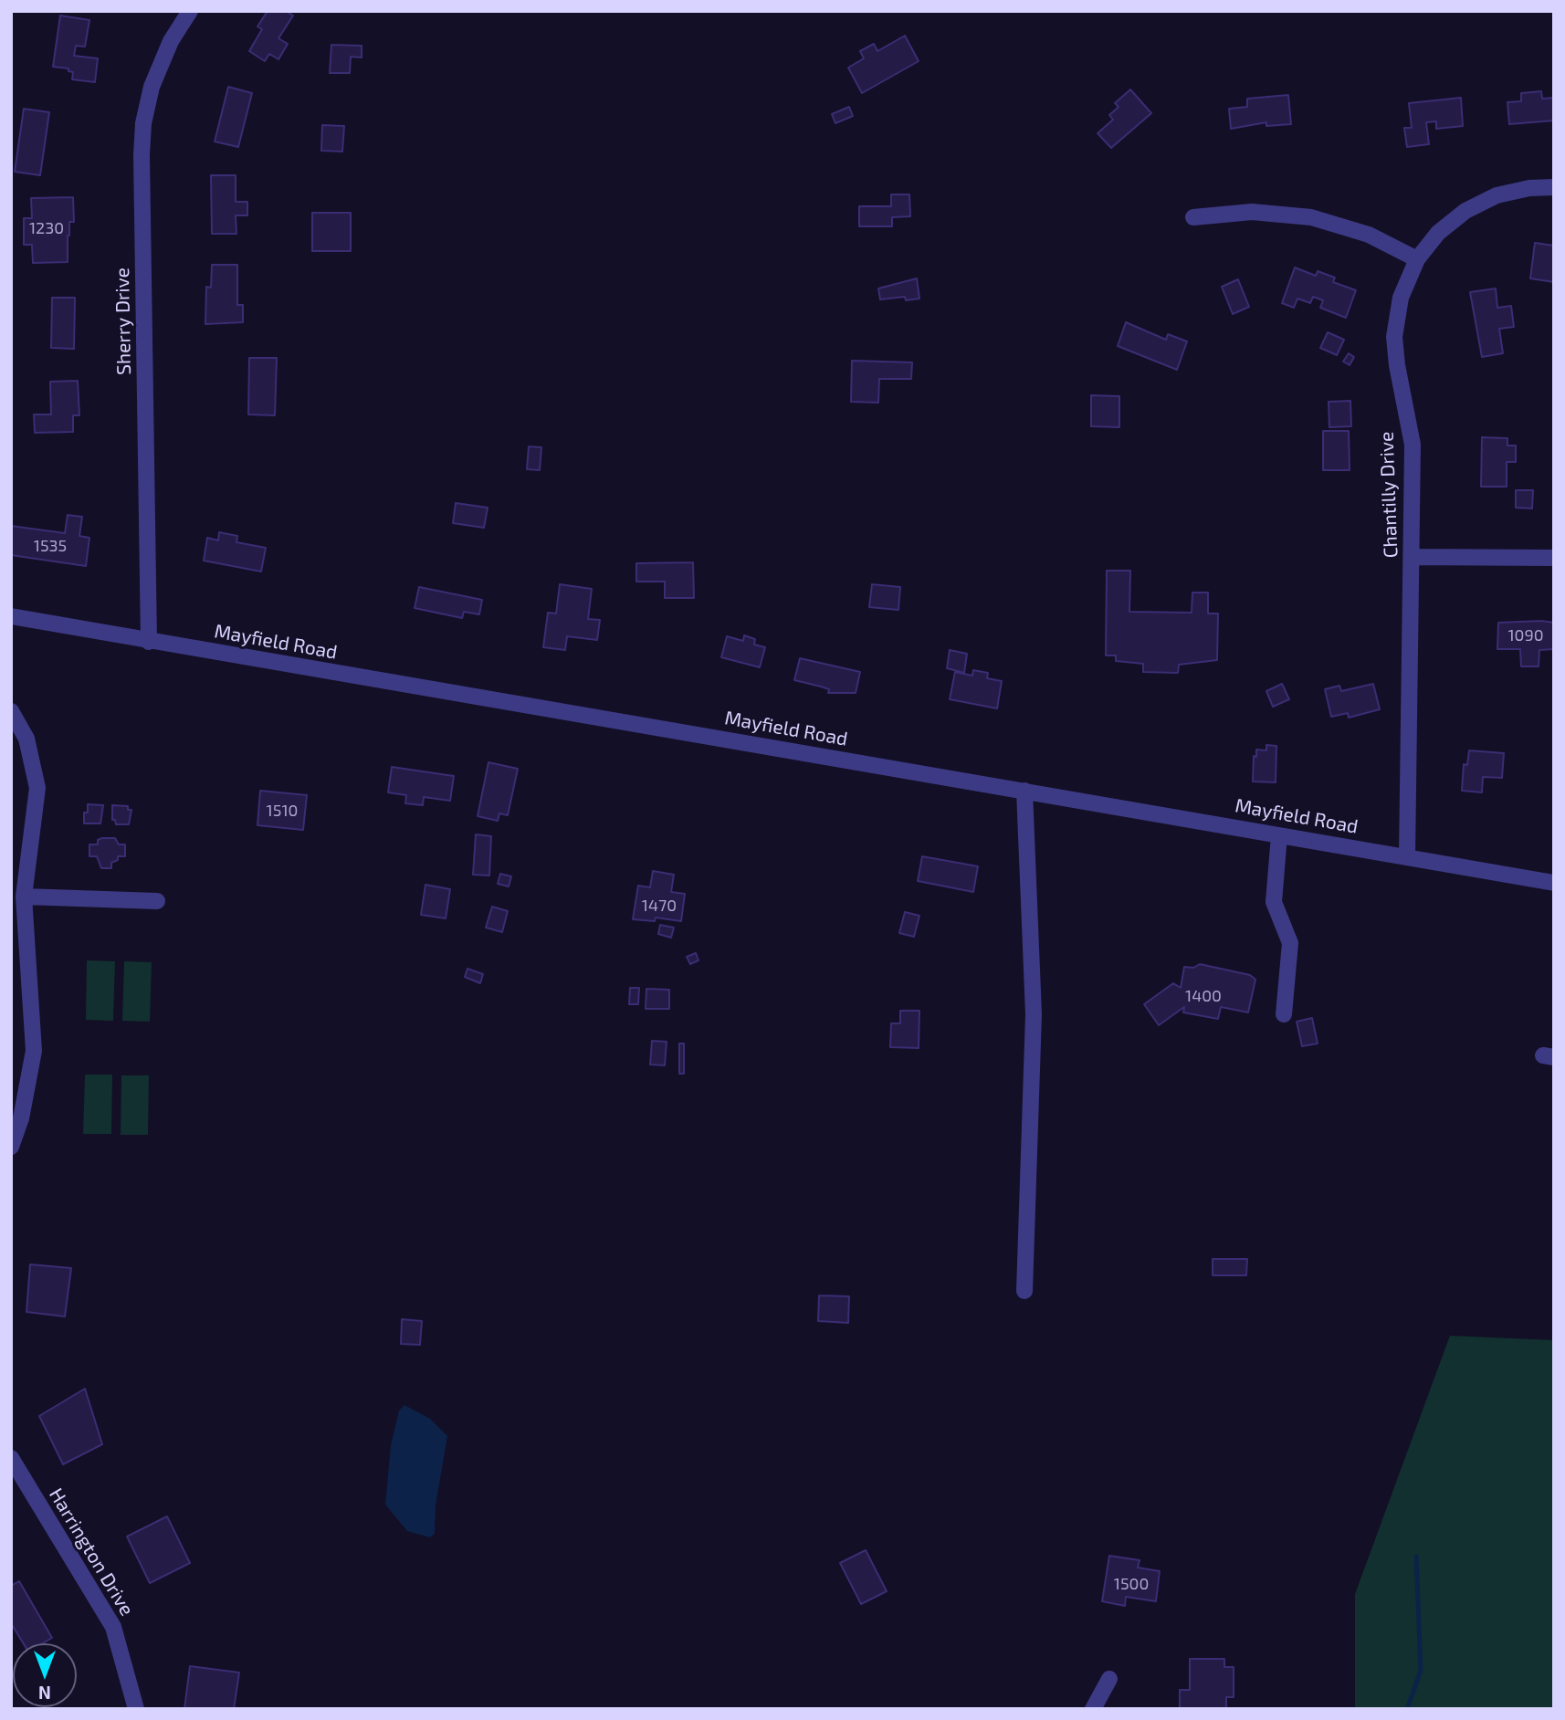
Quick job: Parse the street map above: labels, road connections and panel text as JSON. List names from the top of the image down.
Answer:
{
  "streets": {
    "street": [
      "Sherry Drive",
      "Chantilly Drive",
      "Mayfield Road",
      "Harrington Drive"
    ]
  },
  "crossings": [
    ["Sherry Drive", "Mayfield Road"],
    ["Chantilly Drive", "Mayfield Road"]
  ],
  "house_numbers": [
    "1230",
    "1535",
    "1090",
    "1510",
    "1470",
    "1400",
    "1500"
  ],
  "north": "bottom"
}
